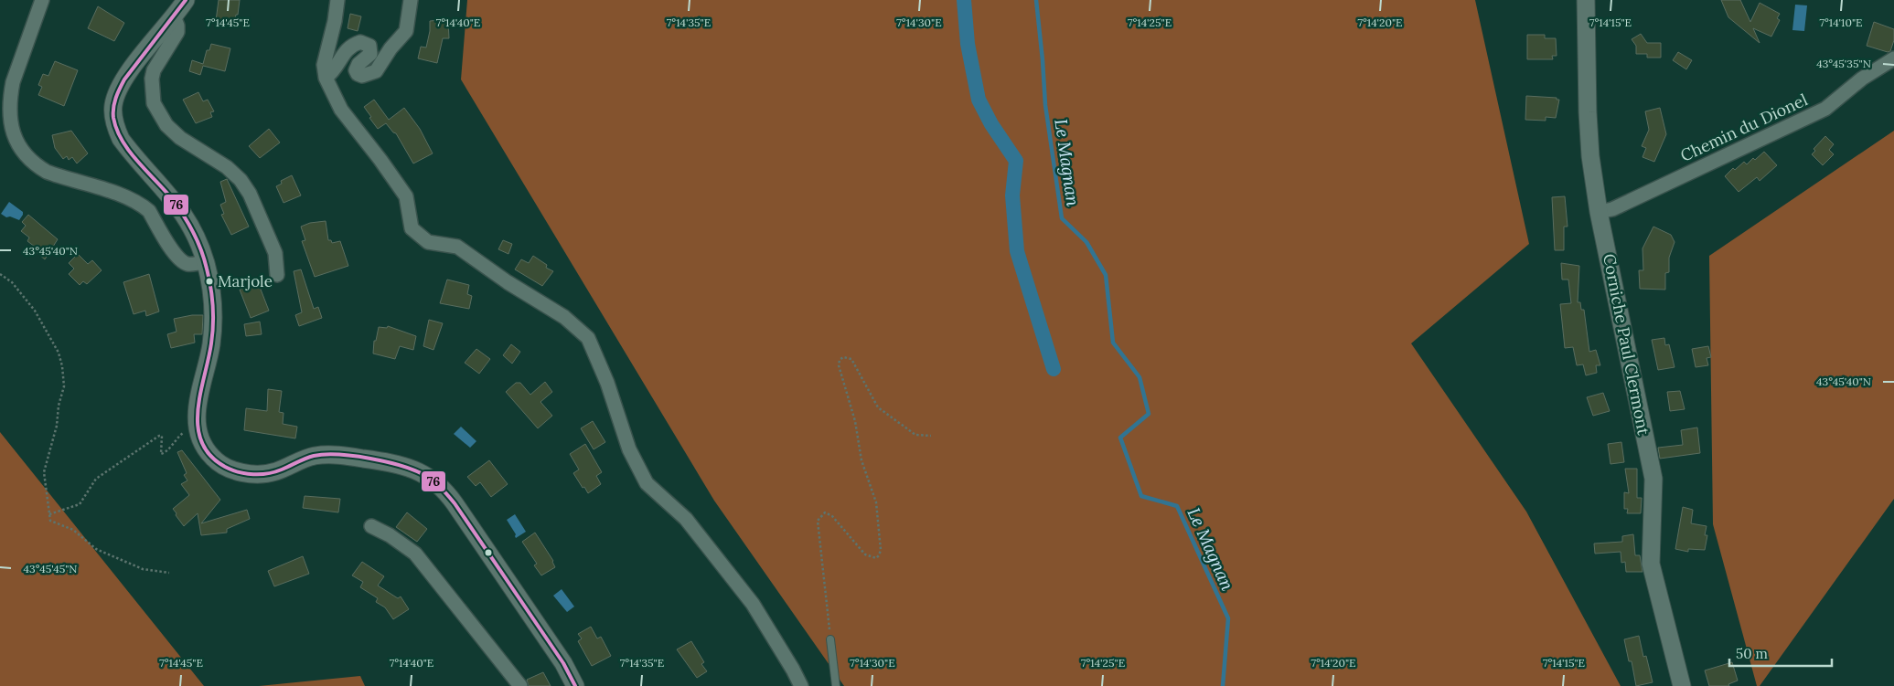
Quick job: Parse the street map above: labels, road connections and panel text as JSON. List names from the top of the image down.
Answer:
{
  "streets": {
    "street": ["Chemin du Dionel", "Corniche Paul Clermont"]
  },
  "crossings": [
    ["Chemin du Dionel", "Corniche Paul Clermont"]
  ],
  "water": ["Le Magnan"],
  "places": ["Marjole"],
  "lines": ["transit line 76"],
  "scale_bar": "50 m",
  "coordinates": [
    "7°14'45\"E",
    "7°14'40\"E",
    "7°14'35\"E",
    "7°14'30\"E",
    "7°14'25\"E",
    "7°14'20\"E",
    "7°14'15\"E",
    "7°14'10\"E",
    "43°45'35\"N",
    "43°45'40\"N",
    "43°45'45\"N"
  ]
}
